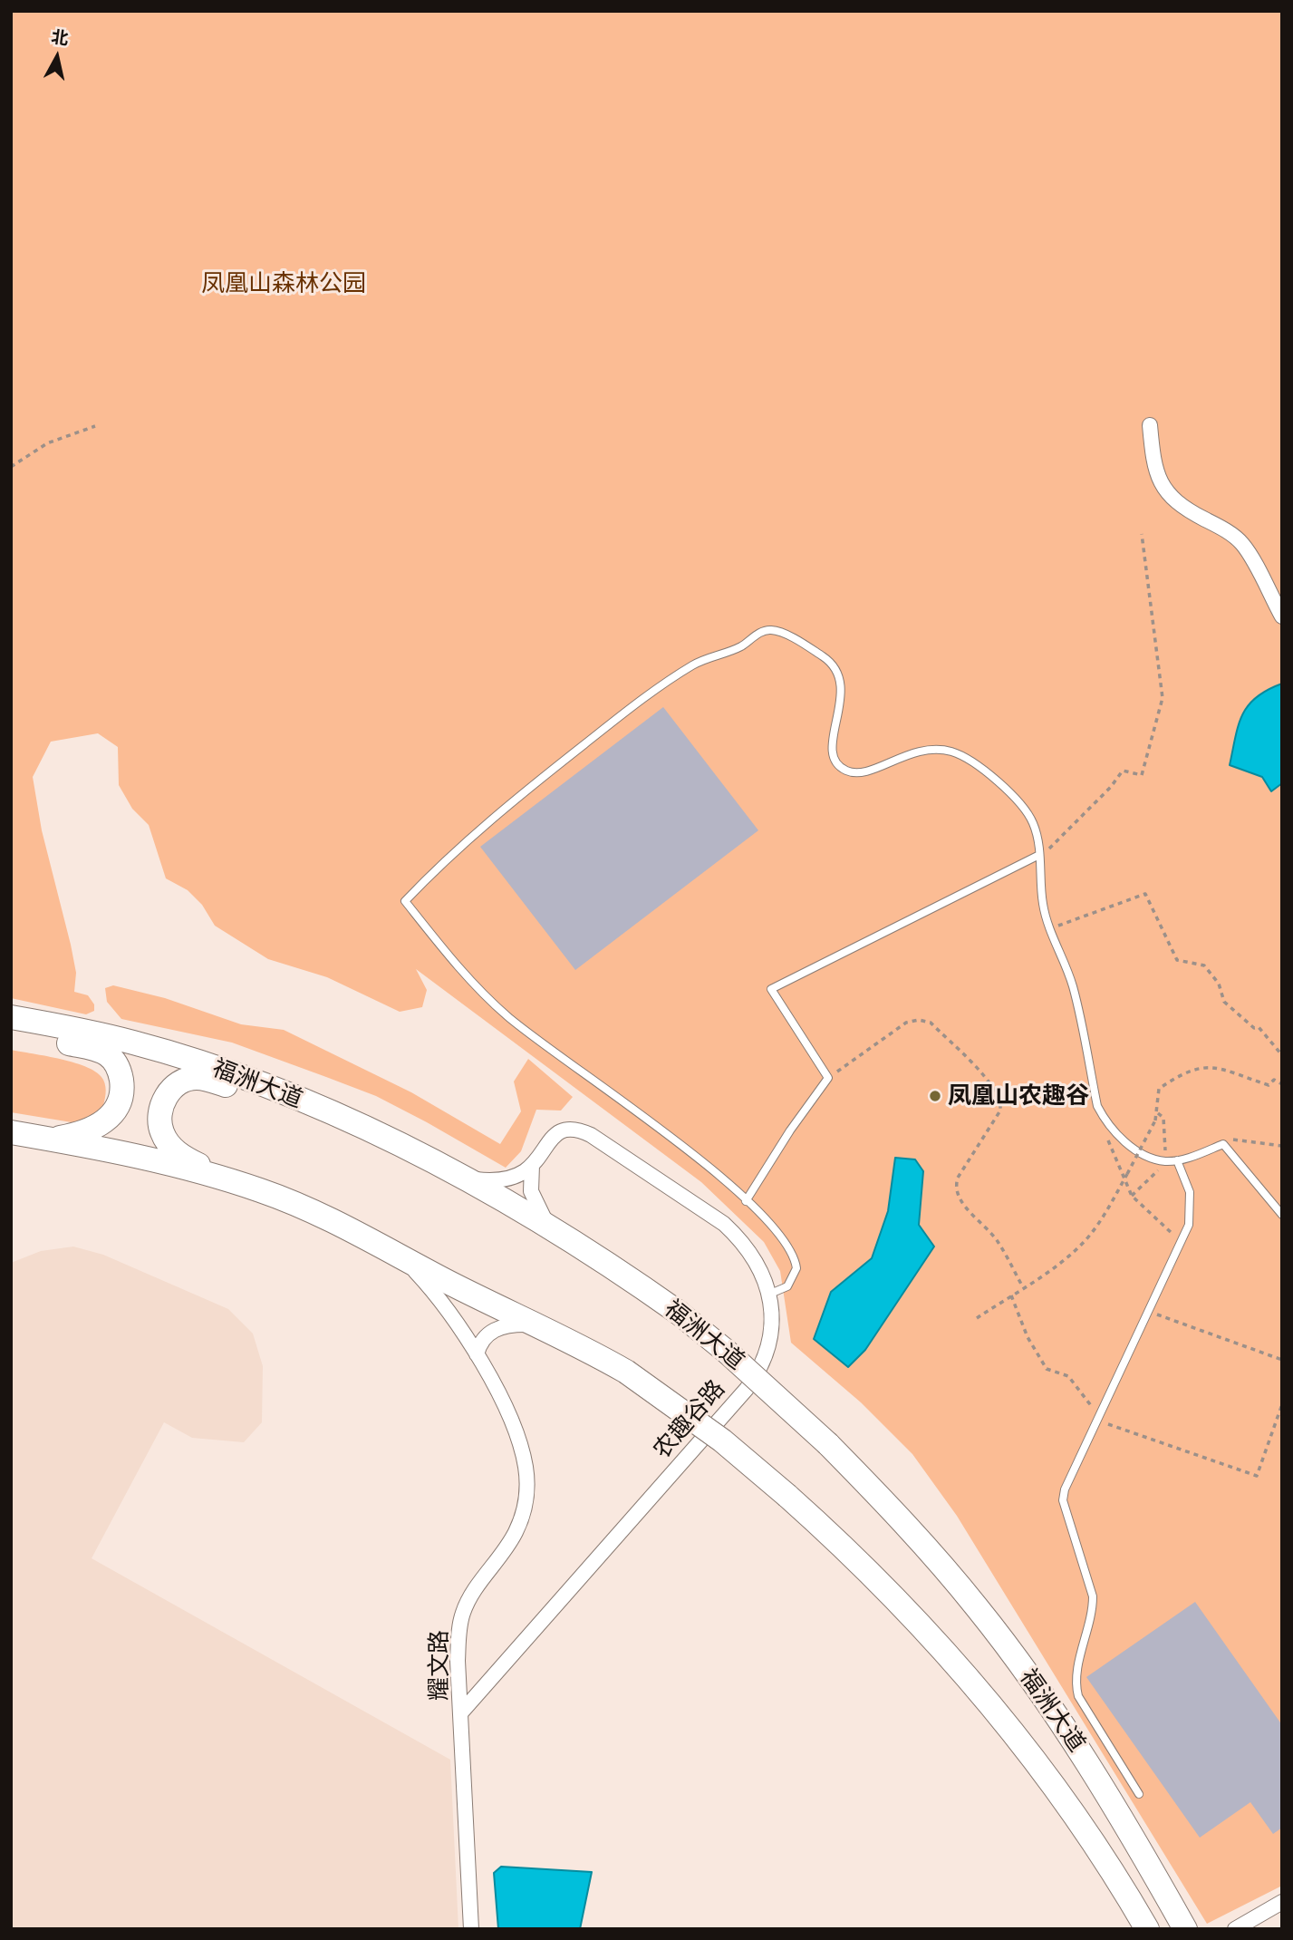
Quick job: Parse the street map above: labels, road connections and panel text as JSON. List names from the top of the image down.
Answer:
{
  "streets": {
    "main road": ["福洲大道"],
    "street": ["农趣谷路", "耀文路"]
  },
  "crossings": [
    ["福洲大道", "耀文路"],
    ["农趣谷路", "耀文路"]
  ],
  "parks": ["凤凰山森林公园"],
  "places": ["凤凰山农趣谷"],
  "north": "top"
}
